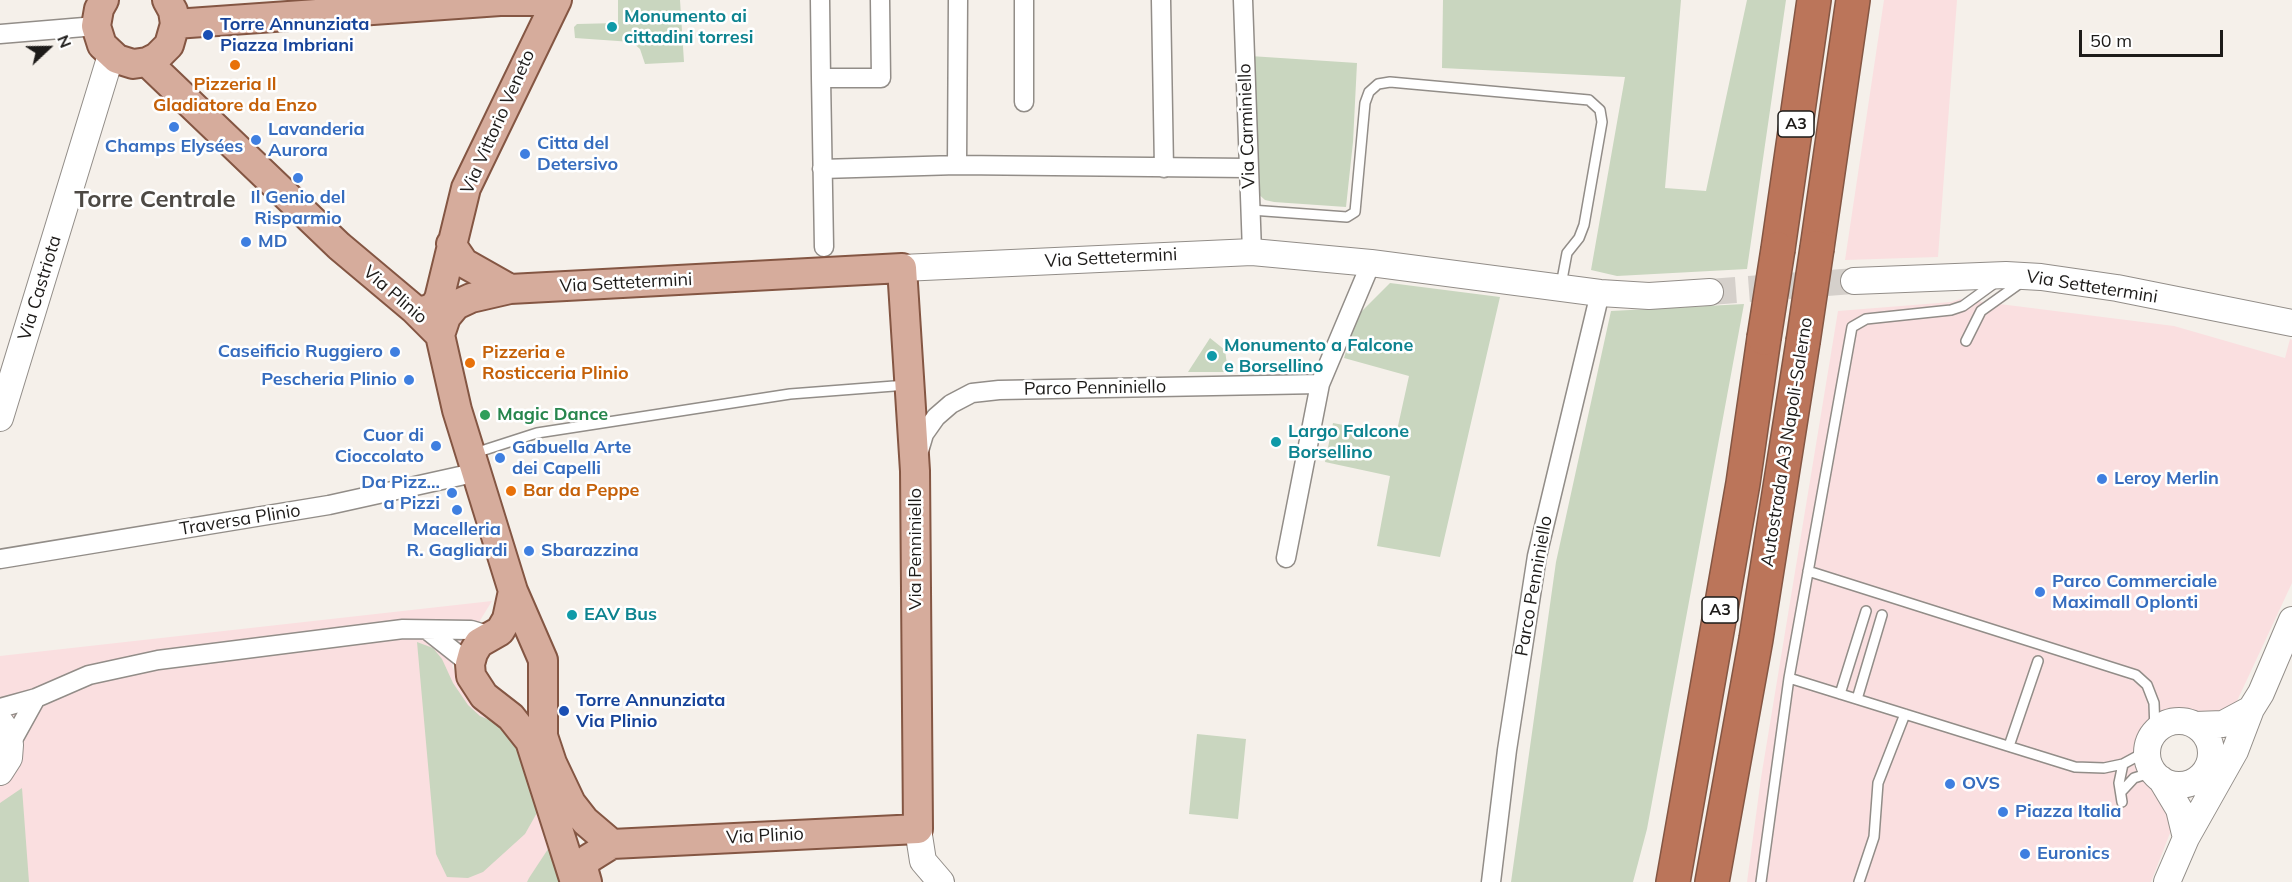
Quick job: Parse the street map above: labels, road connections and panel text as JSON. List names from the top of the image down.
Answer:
{
  "streets": {
    "highway": ["A3", "Autostrada A3 Napoli-Salerno"],
    "main road": [
      "Via Vittorio Veneto",
      "Via Settetermini",
      "Via Castriota",
      "Via Plinio",
      "Via Penniniello"
    ],
    "street": ["Via Carminiello", "Parco Penniniello", "Traversa Plinio"]
  },
  "crossings": [
    ["Via Vittorio Veneto", "Via Plinio"],
    ["Via Carminiello", "Via Settetermini"],
    ["Via Settetermini", "Via Plinio"],
    ["Via Settetermini", "Parco Penniniello"],
    ["Via Settetermini", "Via Penniniello"],
    ["Via Plinio", "Traversa Plinio"],
    ["Via Plinio", "Via Penniniello"],
    ["Parco Penniniello", "Via Penniniello"]
  ],
  "districts": ["Torre Centrale"],
  "places": [
    "Monumento ai cittadini torresi",
    "Torre Annunziata Piazza Imbriani",
    "Pizzeria Il Gladiatore da Enzo",
    "Champs Elysées",
    "Lavanderia Aurora",
    "Citta del Detersivo",
    "Il Genio del Risparmio",
    "MD",
    "Caseificio Ruggiero",
    "Monumento a Falcone e Borsellino",
    "Pizzeria e Rosticceria Plinio",
    "Pescheria Plinio",
    "Magic Dance",
    "Largo Falcone Borsellino",
    "Cuor di Cioccolato",
    "Gabuella Arte dei Capelli",
    "Leroy Merlin",
    "Bar da Peppe",
    "Da Pizz... a Pizzi",
    "Macelleria R. Gagliardi",
    "Sbarazzina",
    "Parco Commerciale Maximall Oplonti",
    "EAV Bus",
    "Torre Annunziata Via Plinio",
    "OVS",
    "Piazza Italia",
    "Euronics"
  ],
  "scale_bar": "50 m",
  "north": "right"
}
